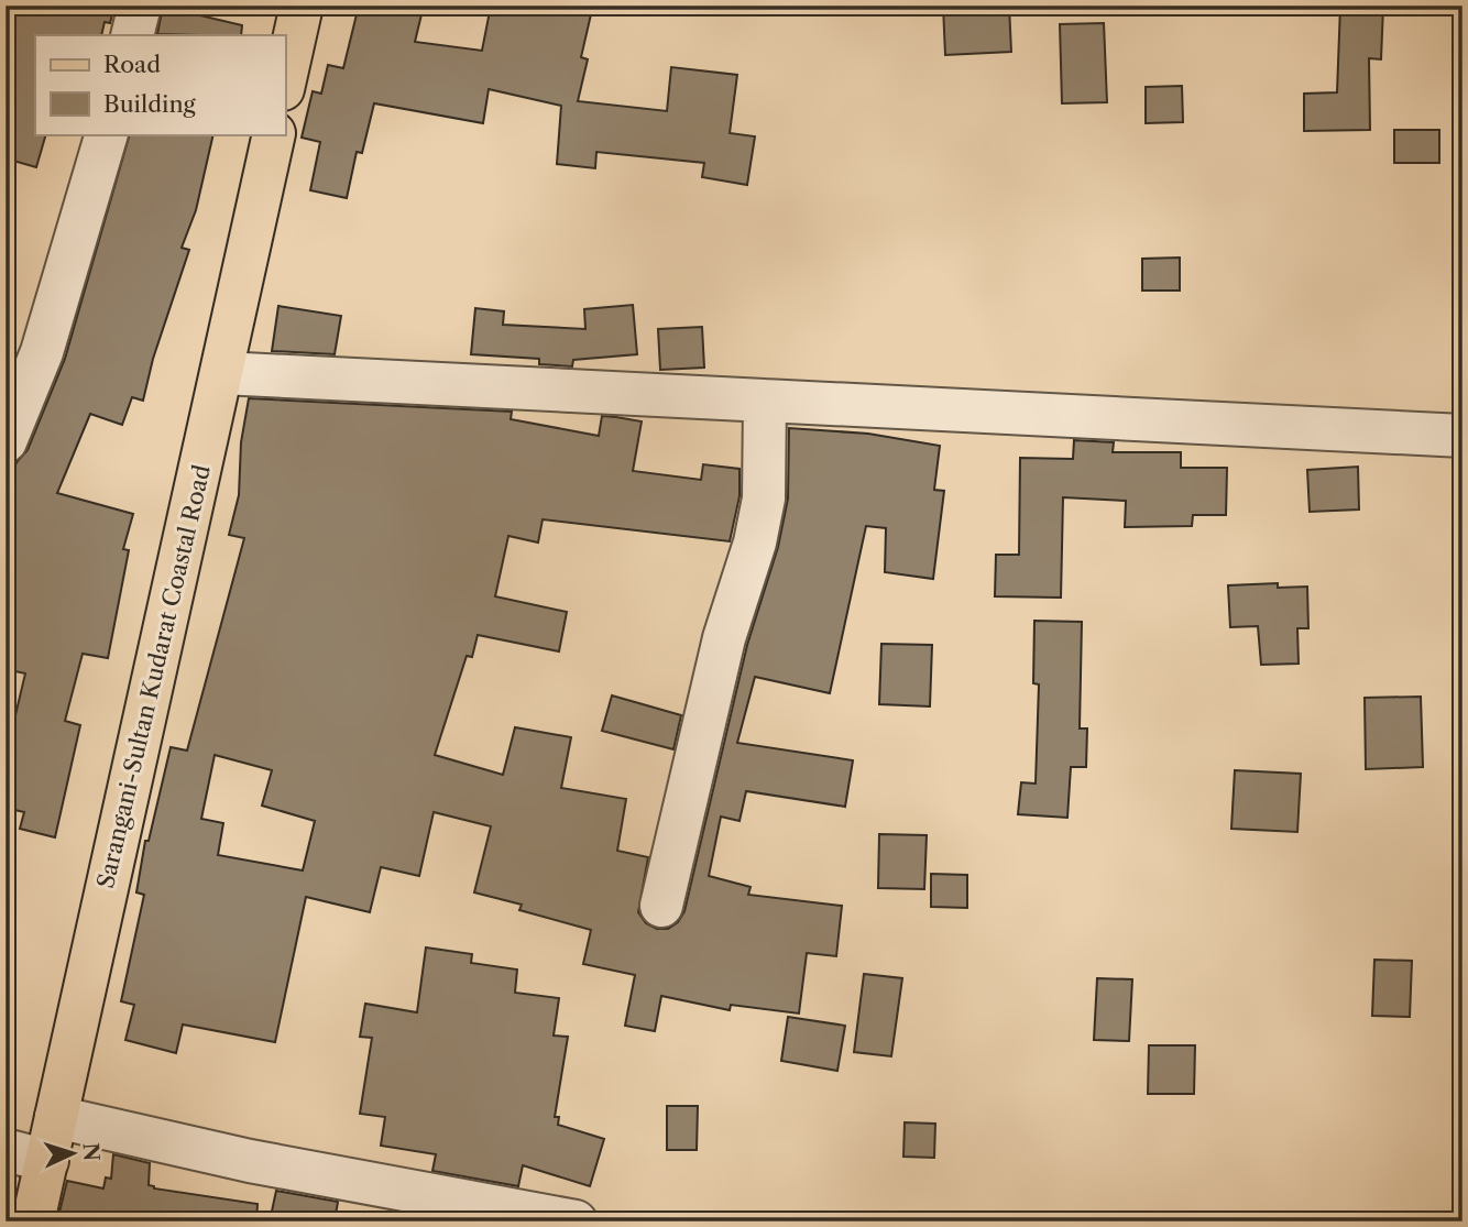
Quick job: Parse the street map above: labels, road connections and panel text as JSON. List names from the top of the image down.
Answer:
{
  "streets": {
    "main road": ["Sarangani-Sultan Kudarat Coastal Road"]
  },
  "legend": ["Road", "Building"],
  "north": "right"
}
